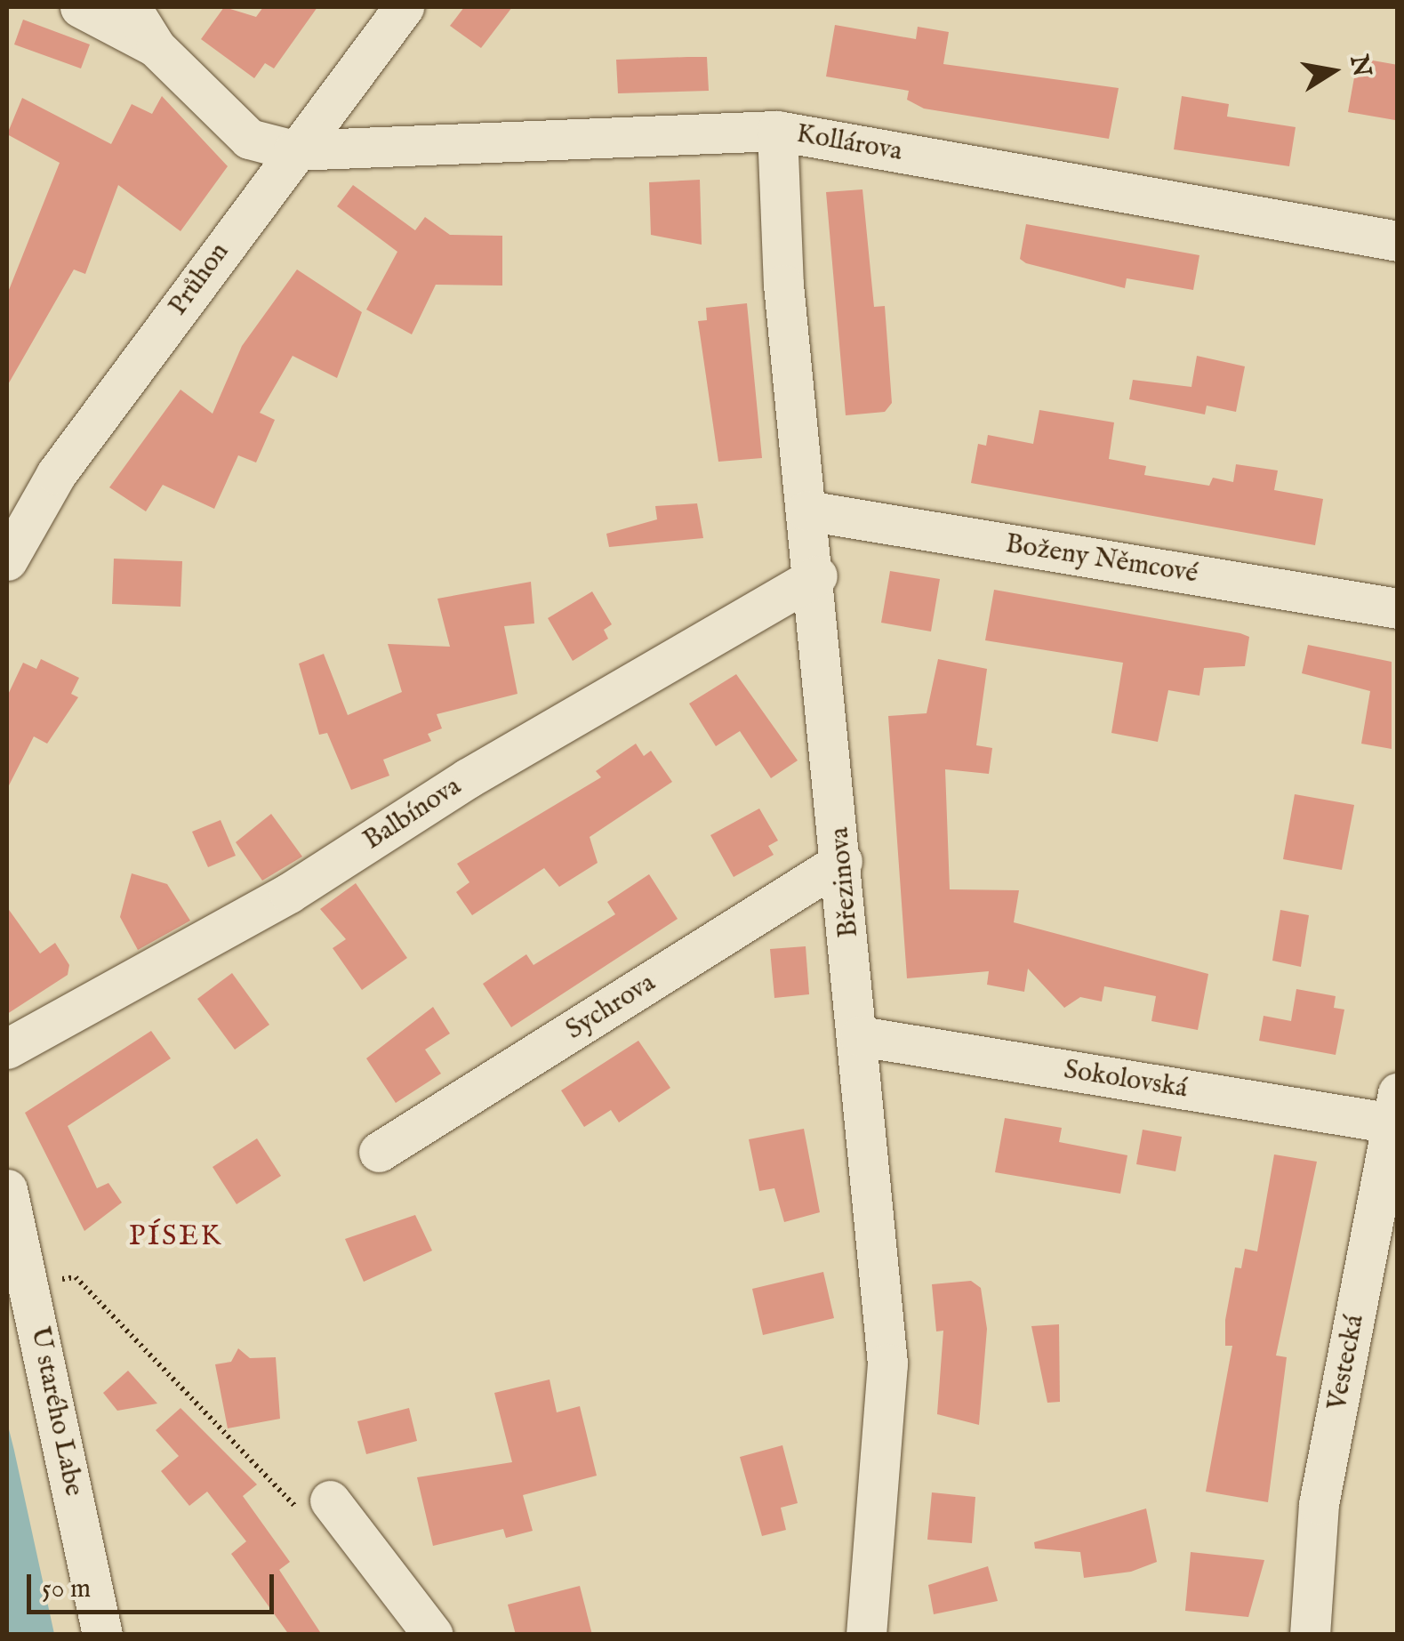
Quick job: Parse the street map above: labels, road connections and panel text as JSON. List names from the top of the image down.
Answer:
{
  "streets": {
    "street": [
      "Kollárova",
      "Průhon",
      "Boženy Němcové",
      "Balbínova",
      "Březinova",
      "Sychrova",
      "Sokolovská",
      "Vestecká",
      "U starého Labe"
    ]
  },
  "crossings": [
    ["Kollárova", "Průhon"],
    ["Kollárova", "Březinova"],
    ["Boženy Němcové", "Březinova"],
    ["Balbínova", "Březinova"],
    ["Březinova", "Sychrova"],
    ["Březinova", "Sokolovská"],
    ["Sokolovská", "Vestecká"]
  ],
  "districts": ["PÍSEK"],
  "scale_bar": "50 m",
  "north": "right"
}
